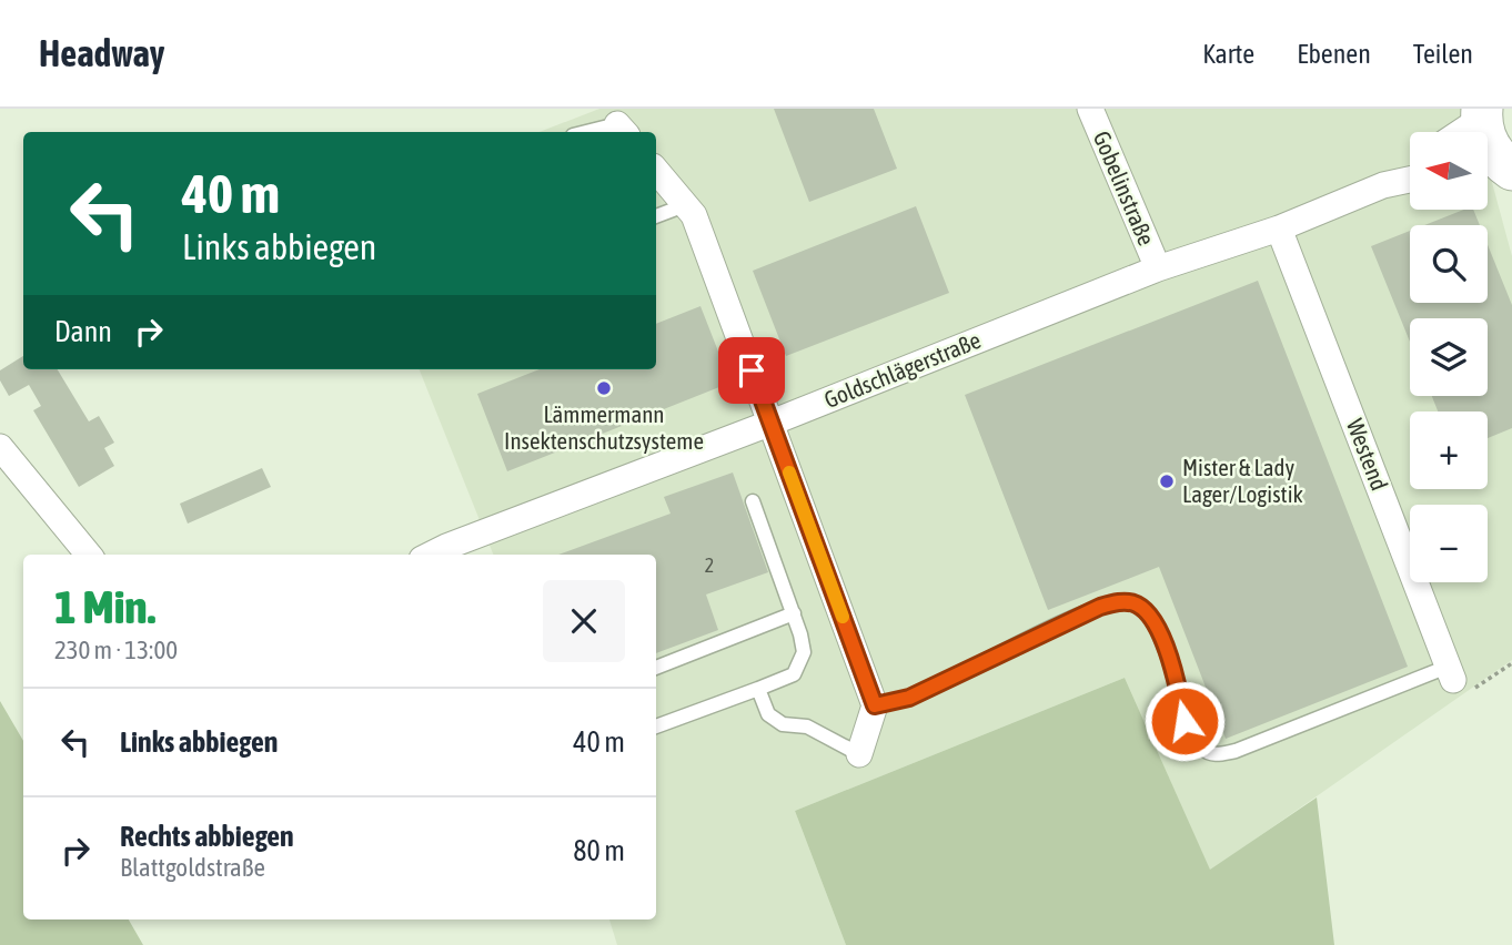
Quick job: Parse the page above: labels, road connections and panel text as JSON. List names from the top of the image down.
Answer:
{
  "streets": {
    "street": ["Gobelinstraße", "Goldschlägerstraße", "Westend"]
  },
  "crossings": [
    ["Gobelinstraße", "Goldschlägerstraße"],
    ["Goldschlägerstraße", "Westend"]
  ],
  "places": ["Lämmermann Insektenschutzsysteme", "Mister & Lady Lager/Logistik"],
  "house_numbers": ["2"],
  "north": "left",
  "page": {
    "header": "Headway",
    "nav": ["Karte", "Ebenen", "Teilen"],
    "map_buttons": ["+", "−"],
    "turn": ["40 m", "Links abbiegen"],
    "then": "Dann",
    "heading": ["1 Min.", "230 m · 13:00"],
    "list": [
      {
        "name": "Links abbiegen",
        "value": "40 m"
      },
      {
        "name": "Rechts abbiegen",
        "note": "Blattgoldstraße",
        "value": "80 m"
      }
    ]
  }
}
